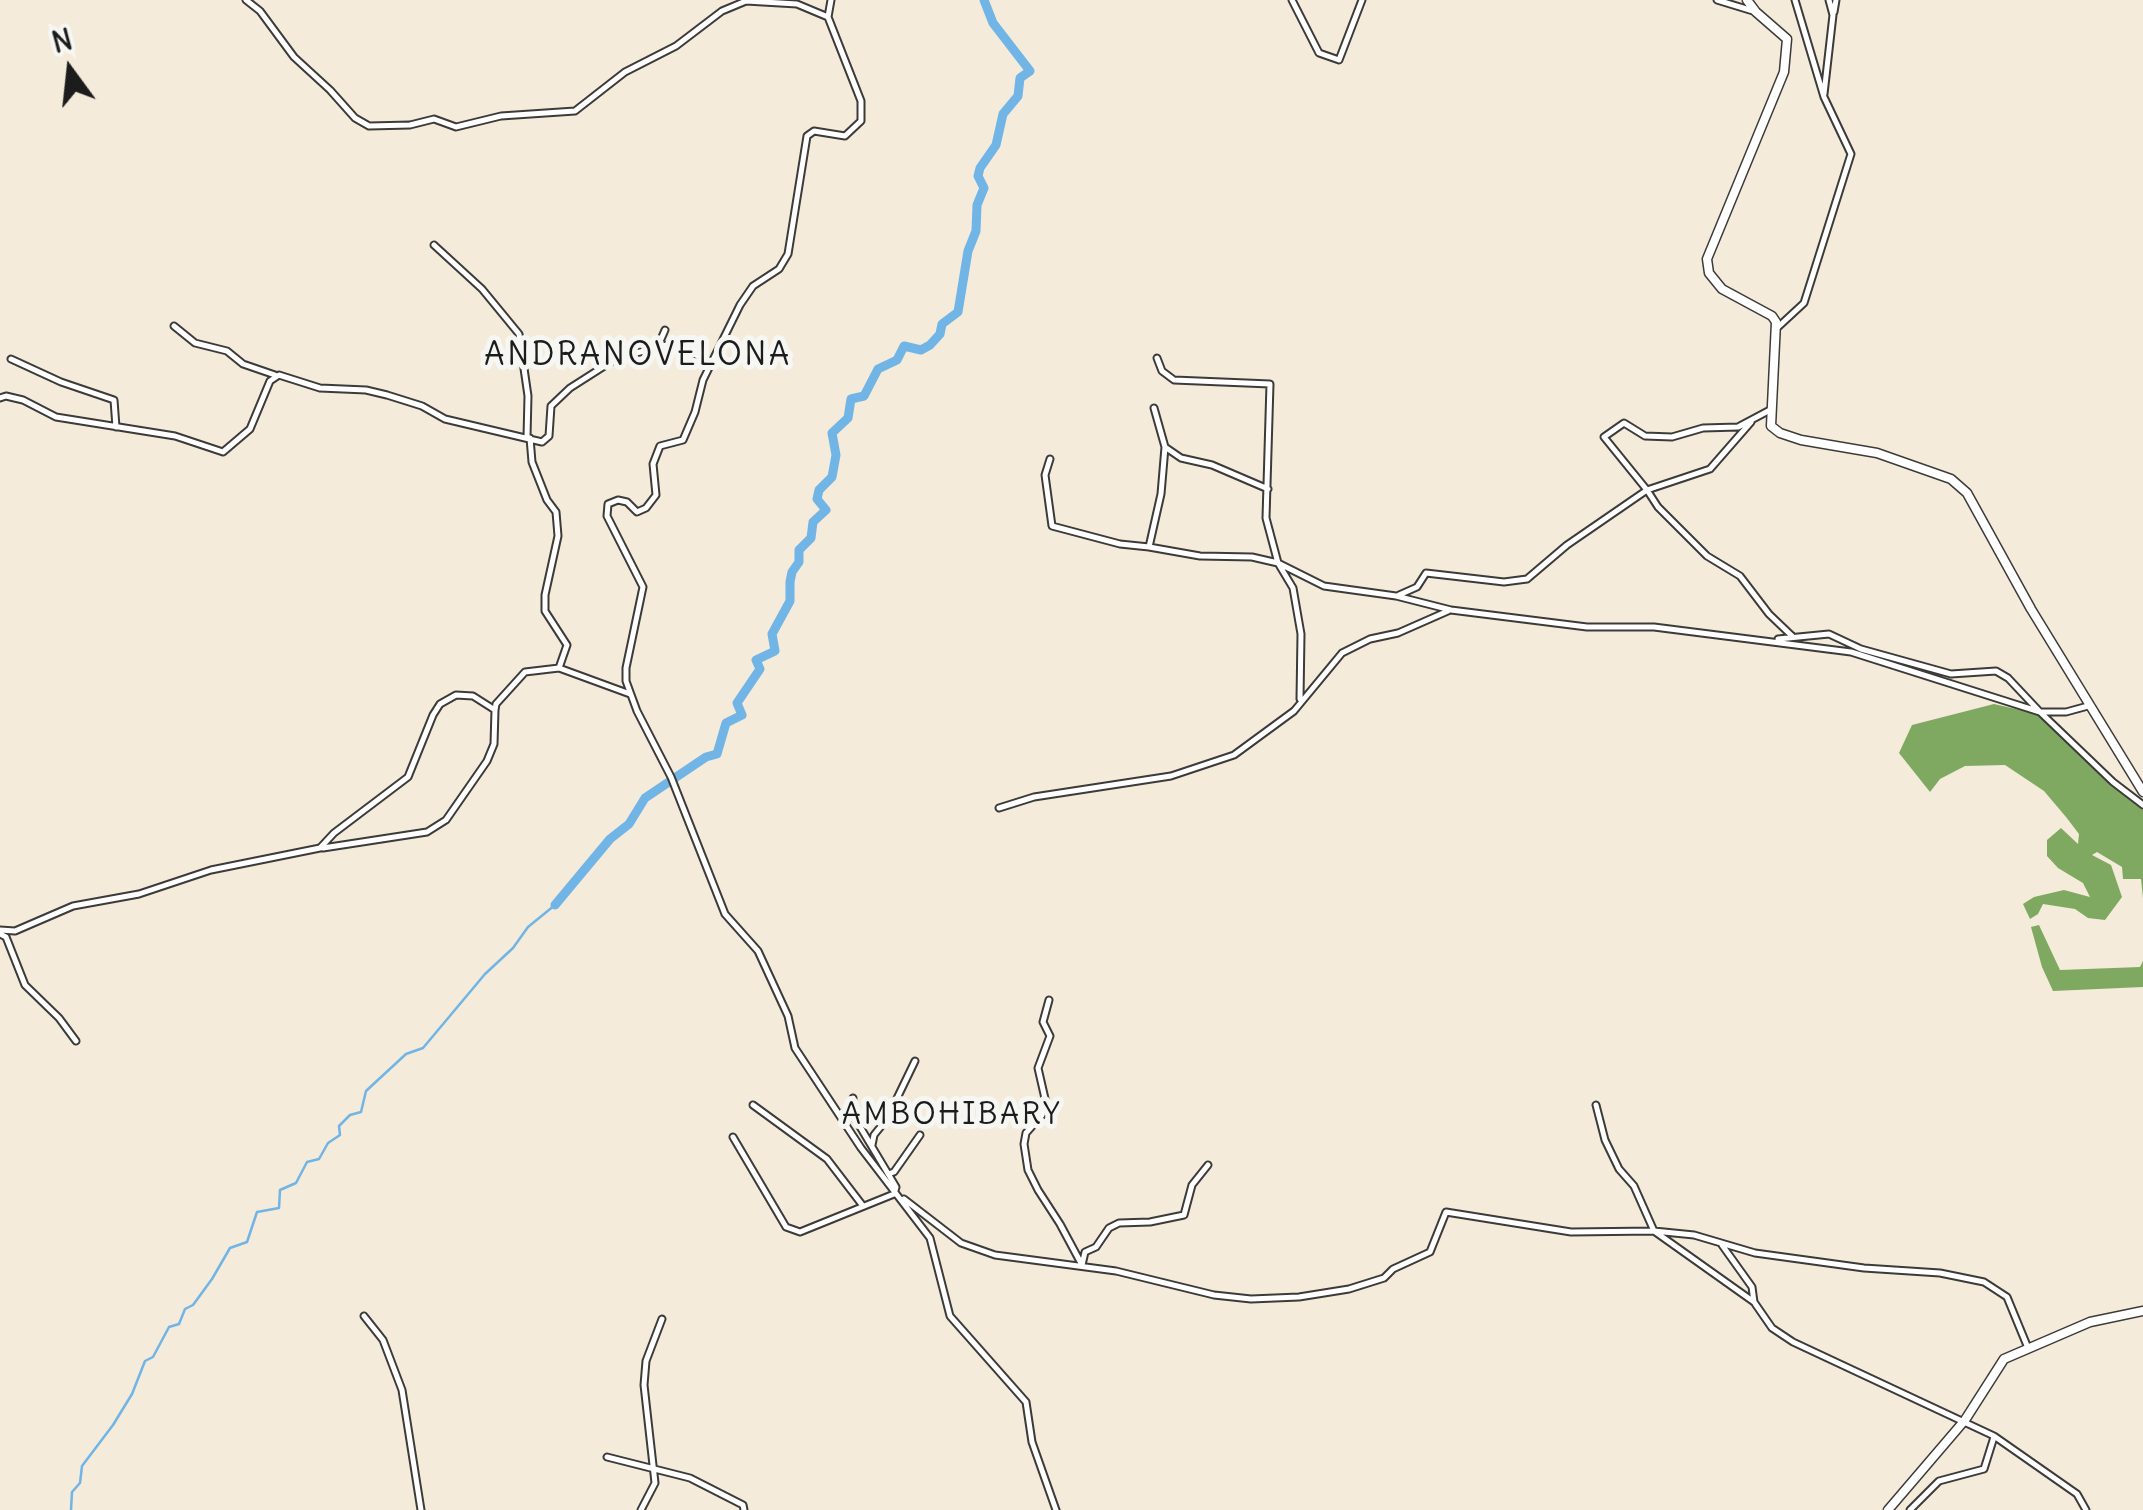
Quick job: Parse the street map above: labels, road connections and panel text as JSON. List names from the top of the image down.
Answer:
{
  "districts": ["ANDRANOVELONA", "AMBOHIBARY"],
  "north": "top"
}
